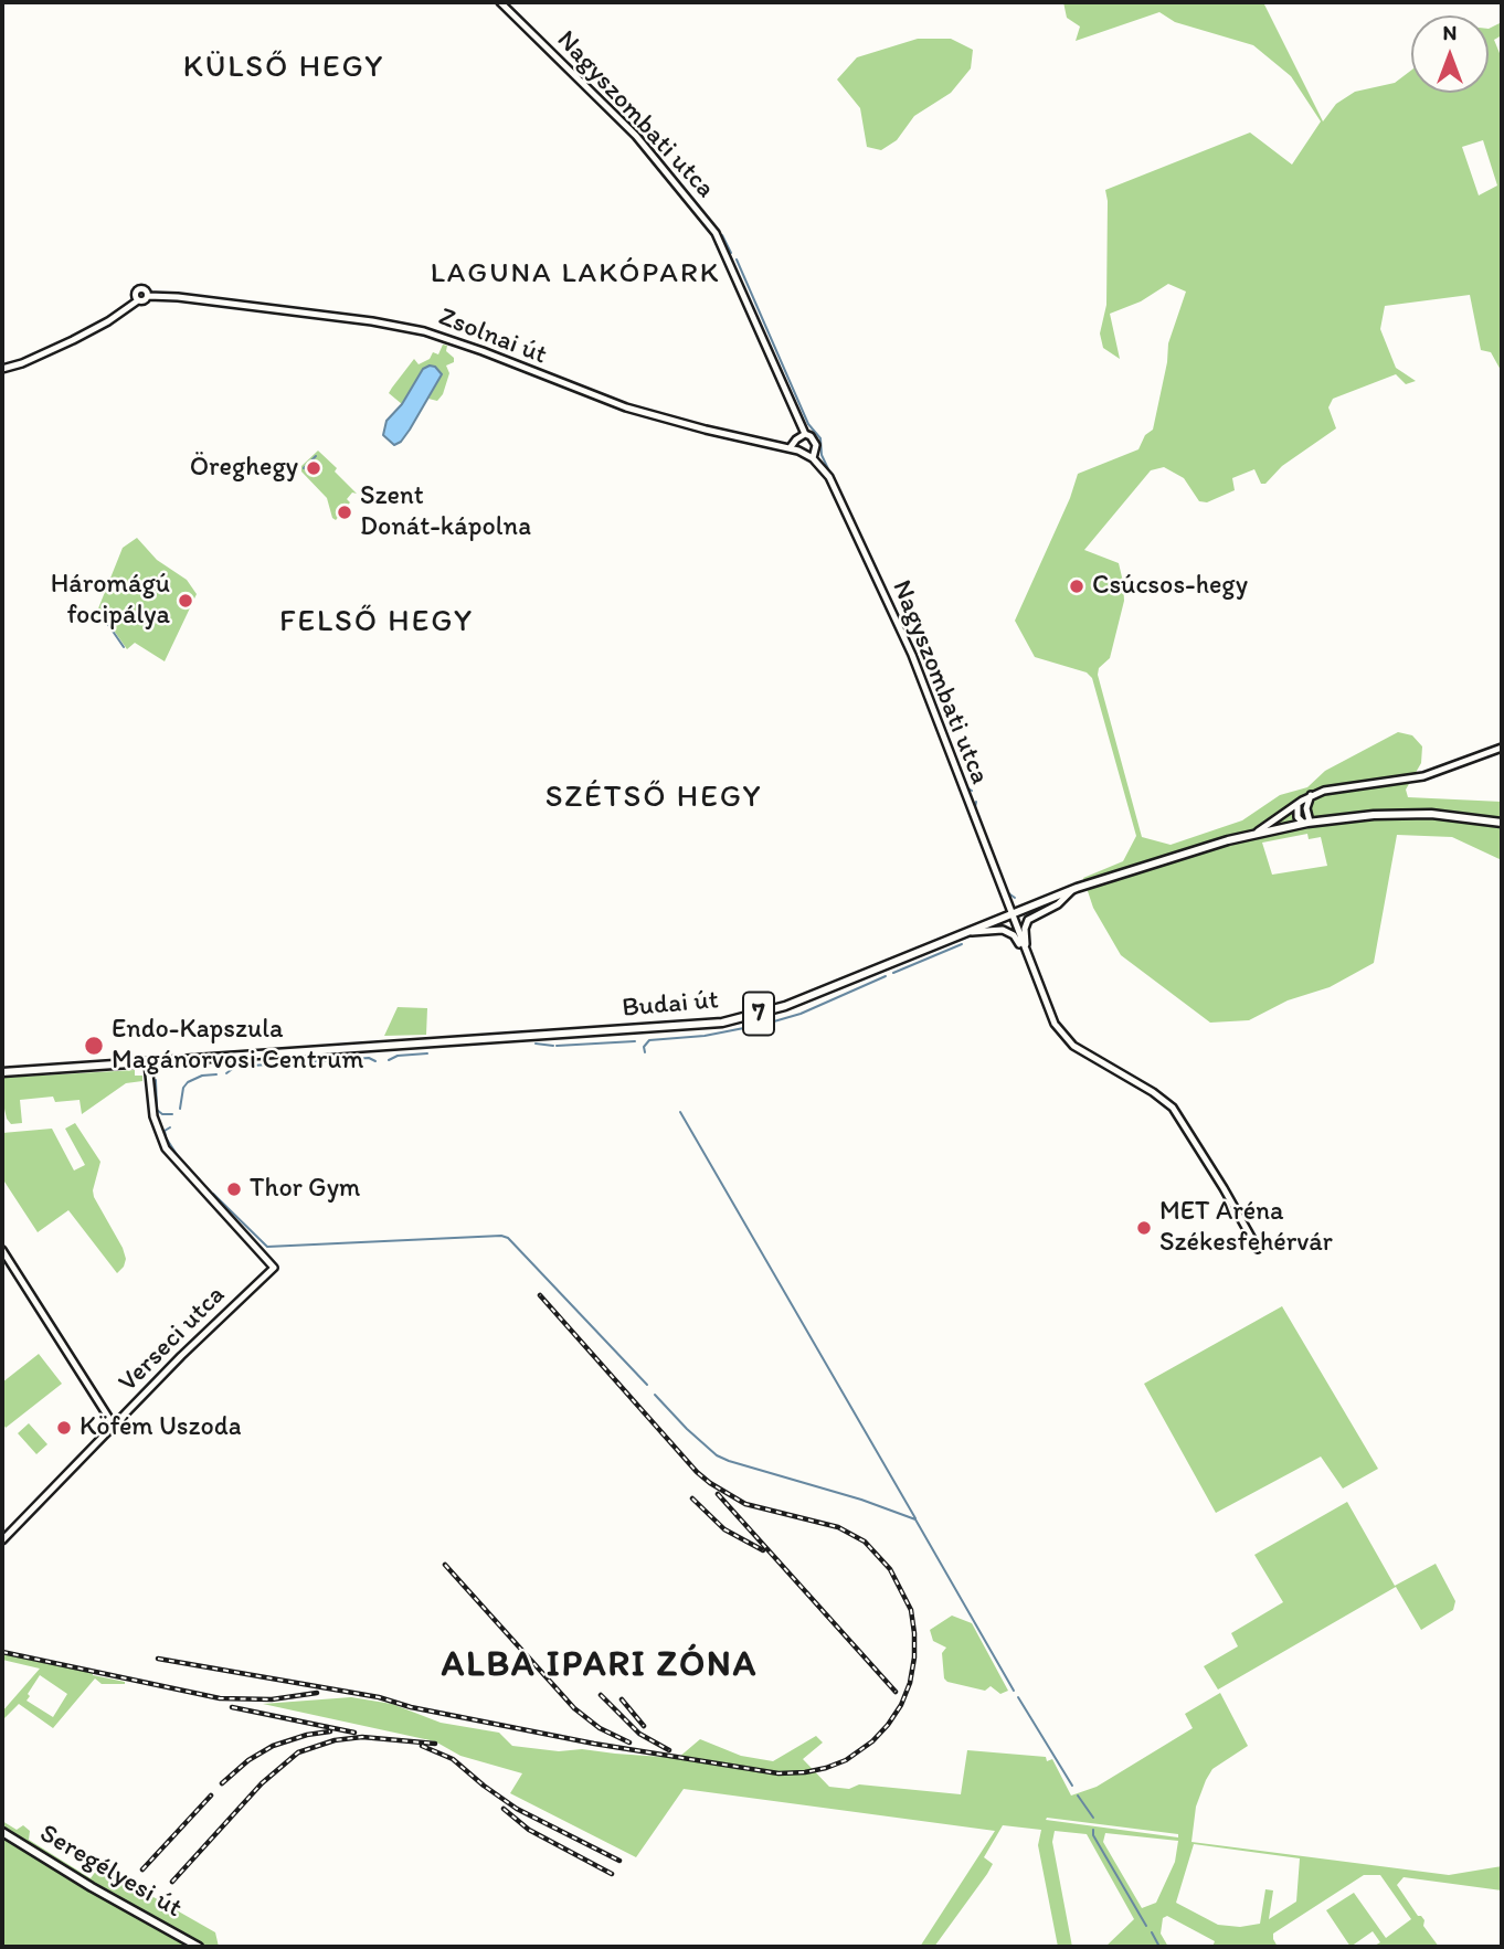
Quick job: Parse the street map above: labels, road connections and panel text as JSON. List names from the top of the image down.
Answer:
{
  "streets": {
    "main road": ["Budai út", "7", "Seregélyesi út"],
    "street": ["Nagyszombati utca", "Zsolnai út", "Verseci utca"]
  },
  "crossings": [
    ["Nagyszombati utca", "Zsolnai út"],
    ["Nagyszombati utca", "Budai út"],
    ["Budai út", "7"],
    ["Budai út", "Verseci utca"]
  ],
  "districts": [
    "KÜLSŐ HEGY",
    "LAGUNA LAKÓPARK",
    "FELSŐ HEGY",
    "SZÉTSŐ HEGY",
    "ALBA IPARI ZÓNA"
  ],
  "places": [
    "Öreghegy",
    "Szent Donát-kápolna",
    "Csúcsos-hegy",
    "Háromágú focipálya",
    "Endo-Kapszula Magánorvosi Centrum",
    "Thor Gym",
    "MET Aréna Székesfehérvár",
    "Köfém Uszoda"
  ],
  "north": "top"
}
